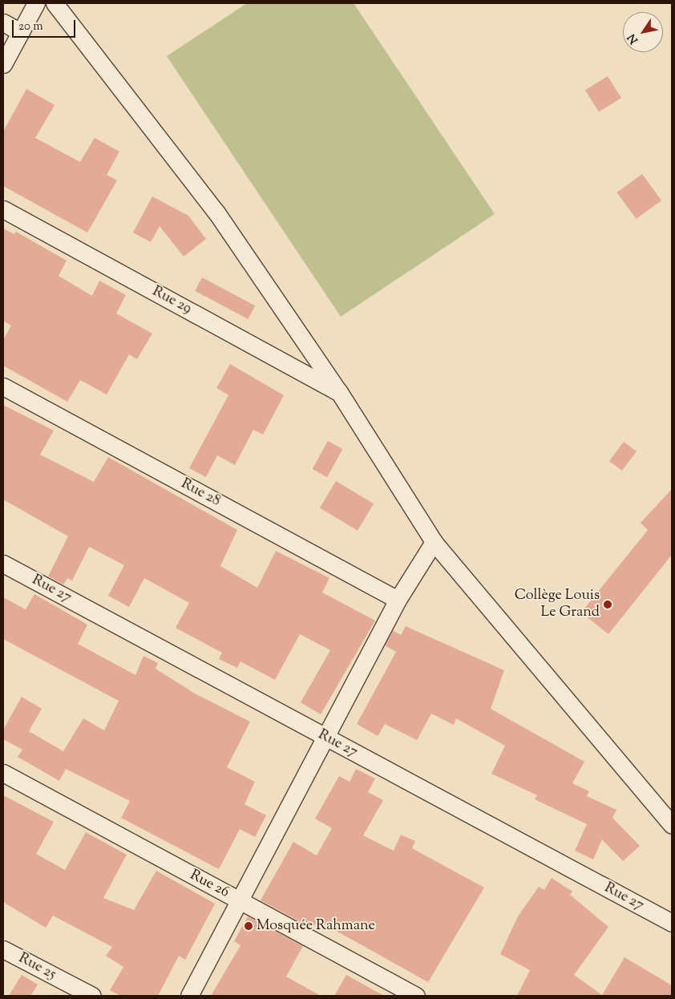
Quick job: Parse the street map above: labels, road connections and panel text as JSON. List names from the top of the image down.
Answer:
{
  "streets": {
    "street": [
      "Rue 29",
      "Rue 28",
      "Rue 27",
      "Rue 26",
      "Rue 25"
    ]
  },
  "places": ["Collège Louis Le Grand", "Mosquée Rahmane"],
  "scale_bar": "20 m",
  "north": "bottom left"
}
